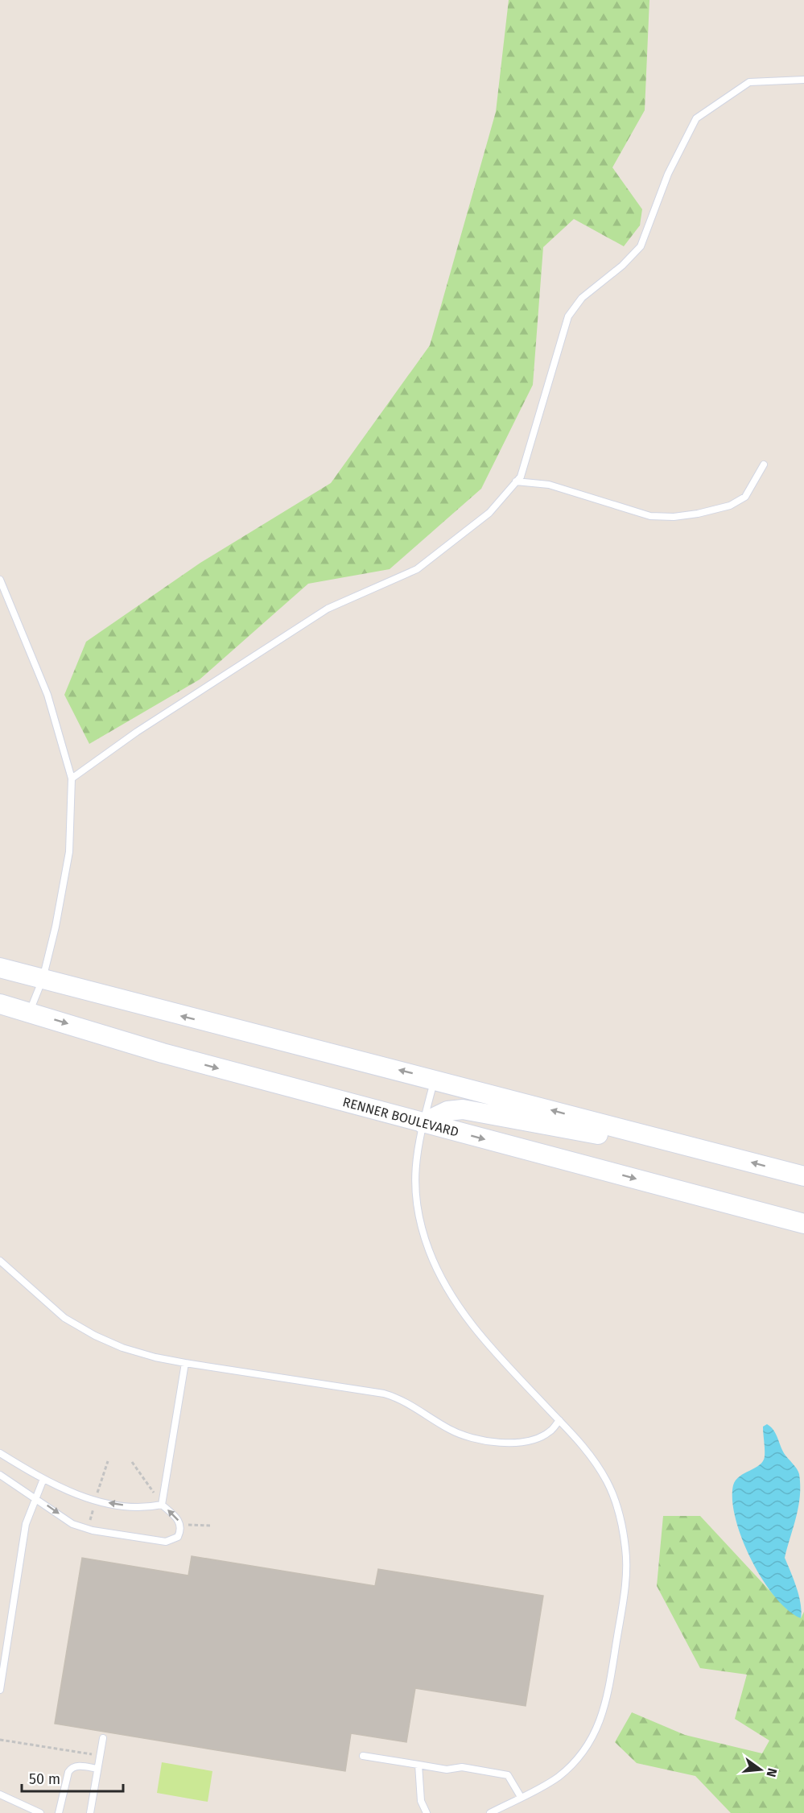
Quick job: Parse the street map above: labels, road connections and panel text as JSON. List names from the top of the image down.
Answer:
{
  "streets": {
    "main road": ["RENNER BOULEVARD"]
  },
  "scale_bar": "50 m",
  "north": "right"
}
